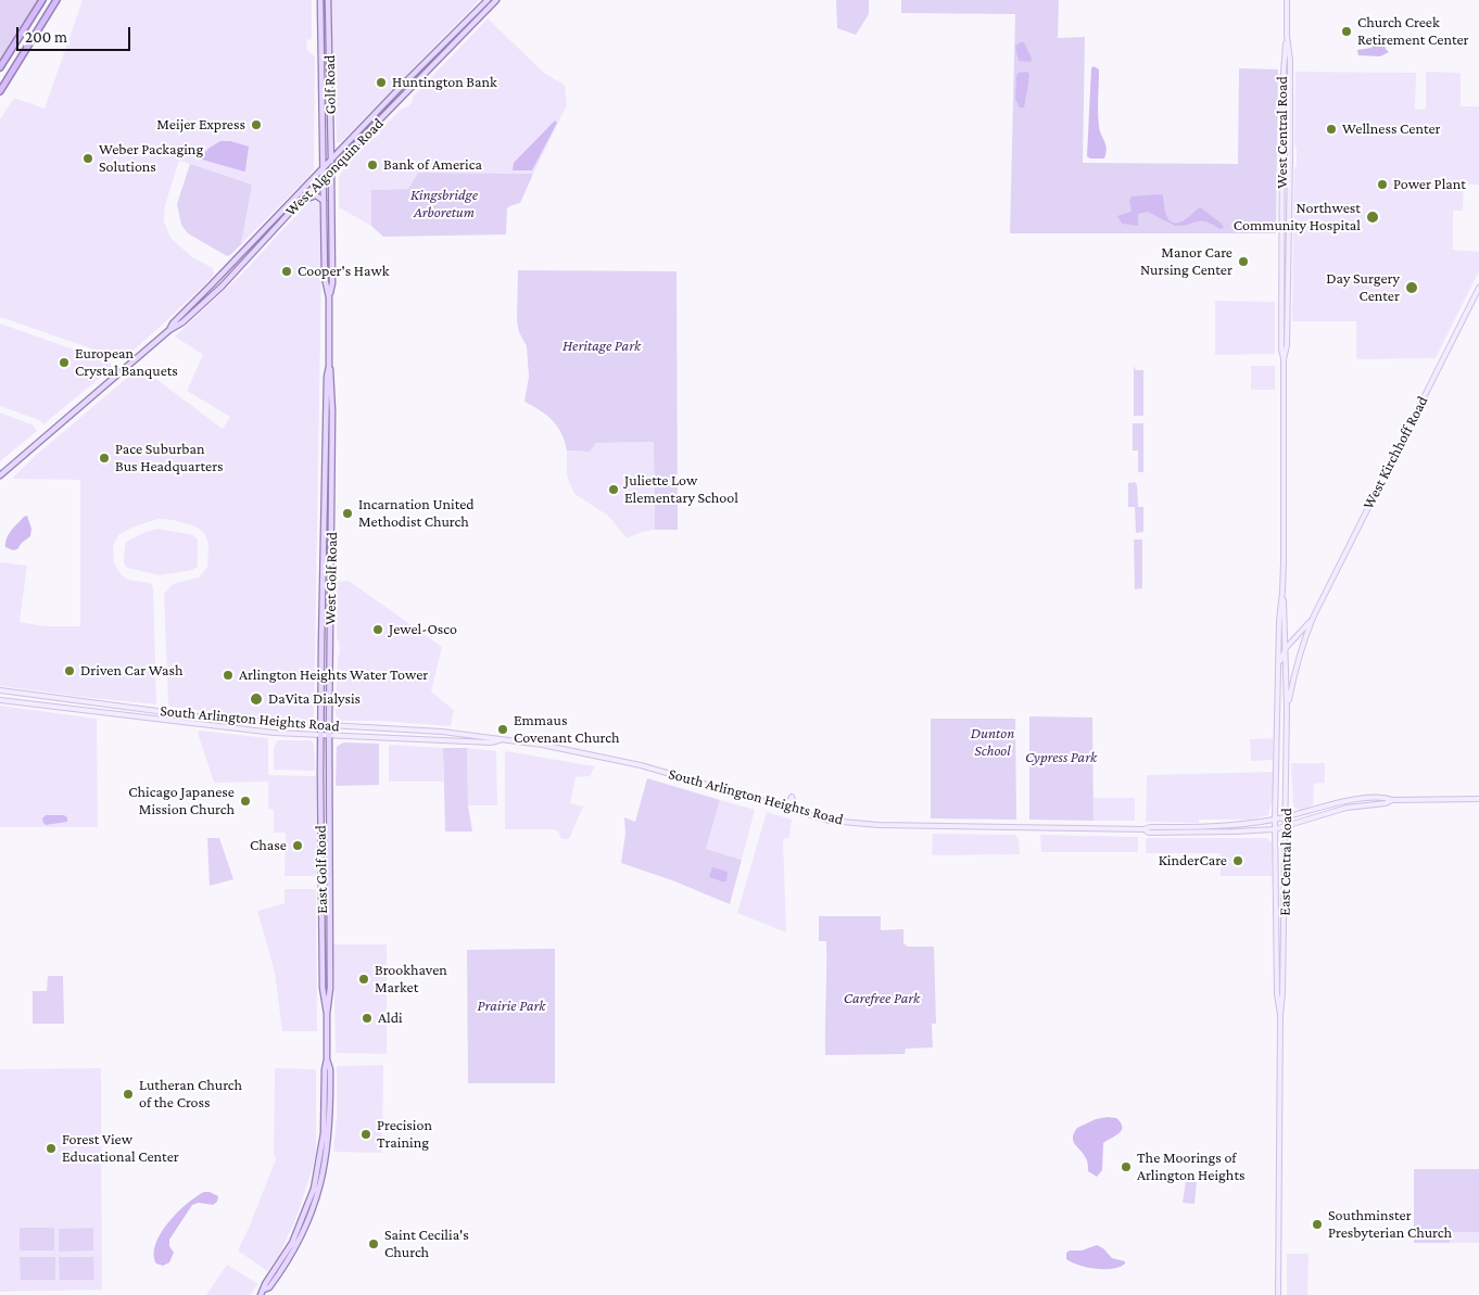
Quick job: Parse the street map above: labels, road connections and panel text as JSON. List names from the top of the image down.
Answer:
{
  "streets": {
    "main road": [
      "Golf Road",
      "West Central Road",
      "West Algonquin Road",
      "West Kirchhoff Road",
      "West Golf Road",
      "South Arlington Heights Road",
      "East Central Road",
      "East Golf Road"
    ]
  },
  "crossings": [
    ["Golf Road", "West Algonquin Road"],
    ["Golf Road", "West Golf Road"],
    ["West Central Road", "West Kirchhoff Road"],
    ["West Central Road", "East Central Road"],
    ["West Algonquin Road", "West Golf Road"],
    ["West Kirchhoff Road", "East Central Road"],
    ["West Golf Road", "South Arlington Heights Road"],
    ["West Golf Road", "East Golf Road"],
    ["South Arlington Heights Road", "East Central Road"],
    ["South Arlington Heights Road", "East Golf Road"]
  ],
  "parks": [
    "Kingsbridge Arboretum",
    "Heritage Park",
    "Dunton School",
    "Cypress Park",
    "Carefree Park",
    "Prairie Park"
  ],
  "places": [
    "Church Creek Retirement Center",
    "Huntington Bank",
    "Meijer Express",
    "Wellness Center",
    "Weber Packaging Solutions",
    "Bank of America",
    "Power Plant",
    "Northwest Community Hospital",
    "Manor Care Nursing Center",
    "Cooper's Hawk",
    "Day Surgery Center",
    "European Crystal Banquets",
    "Pace Suburban Bus Headquarters",
    "Juliette Low Elementary School",
    "Incarnation United Methodist Church",
    "Jewel-Osco",
    "Driven Car Wash",
    "Arlington Heights Water Tower",
    "DaVita Dialysis",
    "Emmaus Covenant Church",
    "Chicago Japanese Mission Church",
    "Chase",
    "KinderCare",
    "Brookhaven Market",
    "Aldi",
    "Lutheran Church of the Cross",
    "Precision Training",
    "Forest View Educational Center",
    "The Moorings of Arlington Heights",
    "Southminster Presbyterian Church",
    "Saint Cecilia's Church"
  ],
  "scale_bar": "200 m"
}
